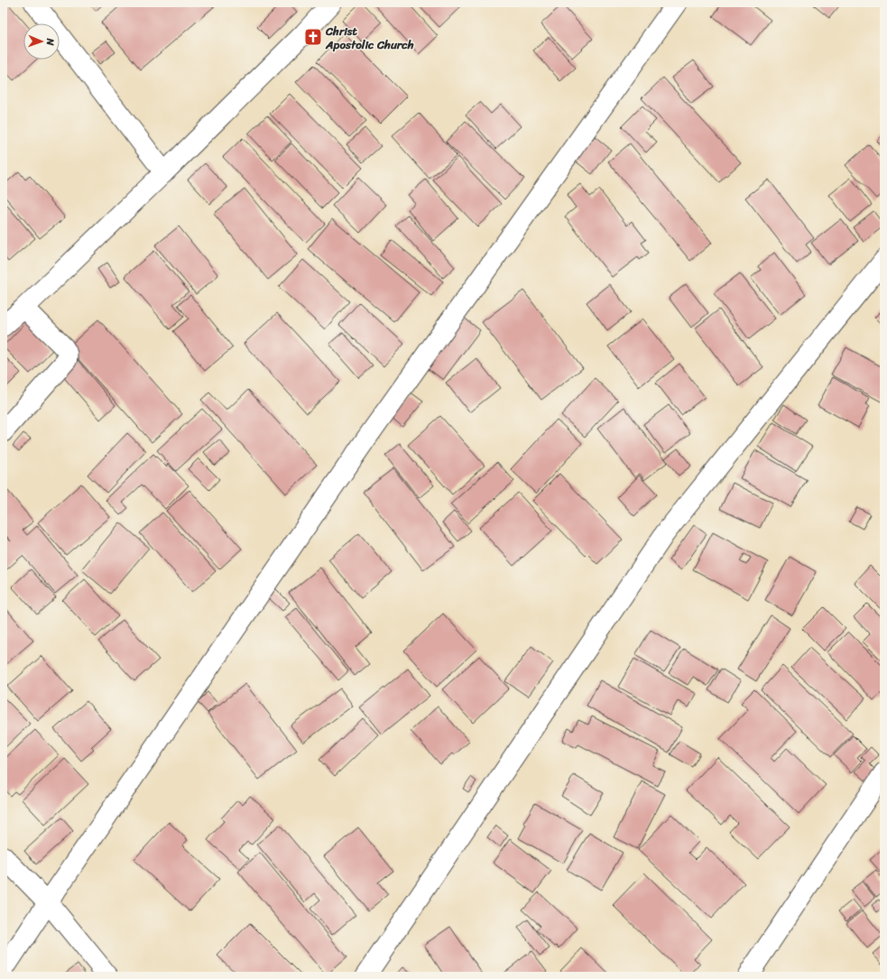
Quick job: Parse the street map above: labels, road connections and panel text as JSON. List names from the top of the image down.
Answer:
{
  "places": {
    "church": ["Christ Apostolic Church"]
  },
  "north": "right"
}
